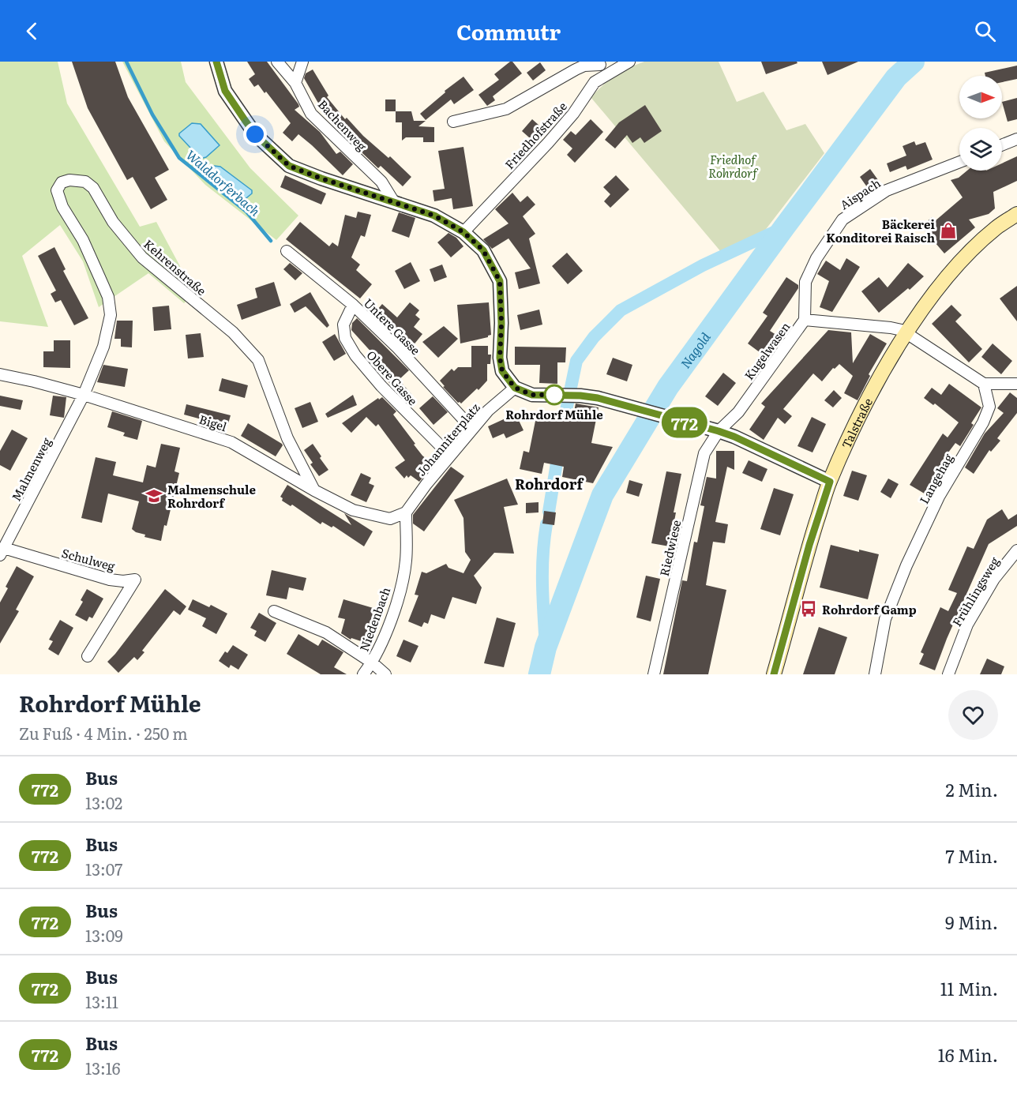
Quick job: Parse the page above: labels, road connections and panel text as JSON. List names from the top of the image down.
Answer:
{
  "streets": {
    "main road": ["Talstraße"],
    "street": [
      "Bachenweg",
      "Friedhofstraße",
      "Aispach",
      "Kehrenstraße",
      "Untere Gasse",
      "Kugelwasen",
      "Obere Gasse",
      "Bigel",
      "Johanniterplatz",
      "Malmenweg",
      "Langehag",
      "Riedwiese",
      "Schulweg",
      "Frühlingsweg",
      "Niedenbach"
    ]
  },
  "crossings": [
    ["Aispach", "Kugelwasen"],
    ["Kehrenstraße", "Bigel"],
    ["Kehrenstraße", "Malmenweg"],
    ["Untere Gasse", "Obere Gasse"],
    ["Untere Gasse", "Johanniterplatz"],
    ["Kugelwasen", "Talstraße"],
    ["Kugelwasen", "Riedwiese"],
    ["Obere Gasse", "Johanniterplatz"],
    ["Bigel", "Johanniterplatz"],
    ["Bigel", "Malmenweg"],
    ["Bigel", "Niedenbach"],
    ["Johanniterplatz", "Niedenbach"],
    ["Malmenweg", "Schulweg"]
  ],
  "districts": ["Rohrdorf"],
  "water": ["Walddorferbach", "Nagold"],
  "parks": ["Friedhof Rohrdorf"],
  "places": {
    "shop": ["Bäckerei Konditorei Raisch"],
    "other": ["Rohrdorf Mühle"],
    "school or university": ["Malmenschule Rohrdorf"],
    "bus stop": ["Rohrdorf Gamp"]
  },
  "lines": ["bus line 772"],
  "north": "right",
  "page": {
    "header": "Commutr",
    "on_map": "772",
    "heading": ["Rohrdorf Mühle", "Zu Fuß · 4 Min. · 250 m"],
    "list": [
      {
        "mark": "772",
        "name": "Bus",
        "note": "13:02",
        "value": "2 Min."
      },
      {
        "mark": "772",
        "name": "Bus",
        "note": "13:07",
        "value": "7 Min."
      },
      {
        "mark": "772",
        "name": "Bus",
        "note": "13:09",
        "value": "9 Min."
      },
      {
        "mark": "772",
        "name": "Bus",
        "note": "13:11",
        "value": "11 Min."
      },
      {
        "mark": "772",
        "name": "Bus",
        "note": "13:16",
        "value": "16 Min."
      }
    ]
  }
}
